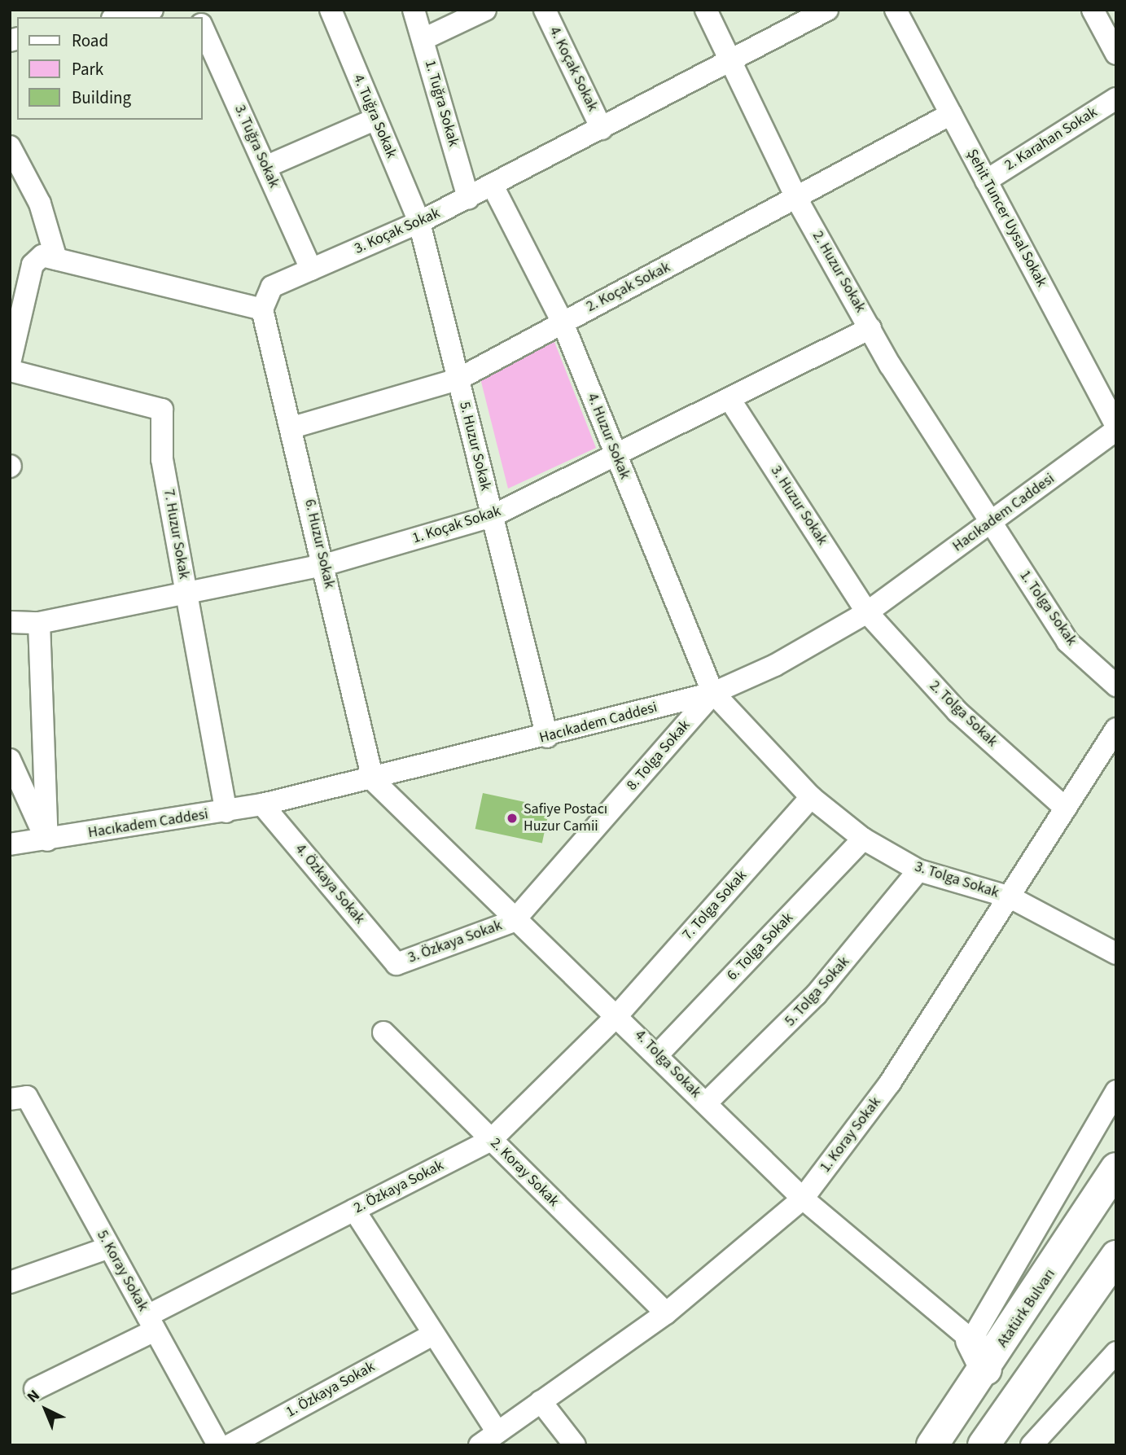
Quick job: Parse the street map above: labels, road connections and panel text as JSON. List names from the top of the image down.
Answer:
{
  "streets": {
    "highway": ["Atatürk Bulvarı"],
    "street": [
      "4. Koçak Sokak",
      "1. Tuğra Sokak",
      "4. Tuğra Sokak",
      "2. Karahan Sokak",
      "3. Tuğra Sokak",
      "Şehit Tuncer Uysal Sokak",
      "3. Koçak Sokak",
      "2. Huzur Sokak",
      "2. Koçak Sokak",
      "4. Huzur Sokak",
      "5. Huzur Sokak",
      "3. Huzur Sokak",
      "Hacıkadem Caddesi",
      "1. Koçak Sokak",
      "7. Huzur Sokak",
      "6. Huzur Sokak",
      "1. Tolga Sokak",
      "2. Tolga Sokak",
      "8. Tolga Sokak",
      "3. Tolga Sokak",
      "4. Özkaya Sokak",
      "7. Tolga Sokak",
      "3. Özkaya Sokak",
      "6. Tolga Sokak",
      "5. Tolga Sokak",
      "4. Tolga Sokak",
      "1. Koray Sokak",
      "2. Koray Sokak",
      "2. Özkaya Sokak",
      "5. Koray Sokak",
      "1. Özkaya Sokak"
    ]
  },
  "crossings": [
    ["4. Koçak Sokak", "3. Koçak Sokak"],
    ["1. Tuğra Sokak", "3. Koçak Sokak"],
    ["4. Tuğra Sokak", "3. Koçak Sokak"],
    ["4. Tuğra Sokak", "5. Huzur Sokak"],
    ["2. Karahan Sokak", "Şehit Tuncer Uysal Sokak"],
    ["3. Tuğra Sokak", "3. Koçak Sokak"],
    ["Şehit Tuncer Uysal Sokak", "2. Koçak Sokak"],
    ["3. Koçak Sokak", "2. Huzur Sokak"],
    ["3. Koçak Sokak", "4. Huzur Sokak"],
    ["3. Koçak Sokak", "5. Huzur Sokak"],
    ["3. Koçak Sokak", "6. Huzur Sokak"],
    ["2. Huzur Sokak", "2. Koçak Sokak"],
    ["2. Huzur Sokak", "Hacıkadem Caddesi"],
    ["2. Huzur Sokak", "1. Koçak Sokak"],
    ["2. Huzur Sokak", "1. Tolga Sokak"],
    ["2. Koçak Sokak", "4. Huzur Sokak"],
    ["2. Koçak Sokak", "5. Huzur Sokak"],
    ["2. Koçak Sokak", "6. Huzur Sokak"],
    ["4. Huzur Sokak", "Hacıkadem Caddesi"],
    ["4. Huzur Sokak", "1. Koçak Sokak"],
    ["4. Huzur Sokak", "8. Tolga Sokak"],
    ["4. Huzur Sokak", "3. Tolga Sokak"],
    ["5. Huzur Sokak", "Hacıkadem Caddesi"],
    ["5. Huzur Sokak", "1. Koçak Sokak"],
    ["3. Huzur Sokak", "Hacıkadem Caddesi"],
    ["3. Huzur Sokak", "1. Koçak Sokak"],
    ["3. Huzur Sokak", "2. Tolga Sokak"],
    ["Hacıkadem Caddesi", "7. Huzur Sokak"],
    ["Hacıkadem Caddesi", "6. Huzur Sokak"],
    ["Hacıkadem Caddesi", "1. Tolga Sokak"],
    ["Hacıkadem Caddesi", "2. Tolga Sokak"],
    ["Hacıkadem Caddesi", "8. Tolga Sokak"],
    ["Hacıkadem Caddesi", "3. Tolga Sokak"],
    ["Hacıkadem Caddesi", "4. Özkaya Sokak"],
    ["Hacıkadem Caddesi", "4. Tolga Sokak"],
    ["1. Koçak Sokak", "7. Huzur Sokak"],
    ["1. Koçak Sokak", "6. Huzur Sokak"],
    ["6. Huzur Sokak", "4. Tolga Sokak"],
    ["2. Tolga Sokak", "1. Koray Sokak"],
    ["8. Tolga Sokak", "3. Tolga Sokak"],
    ["8. Tolga Sokak", "3. Özkaya Sokak"],
    ["8. Tolga Sokak", "4. Tolga Sokak"],
    ["3. Tolga Sokak", "7. Tolga Sokak"],
    ["3. Tolga Sokak", "6. Tolga Sokak"],
    ["3. Tolga Sokak", "5. Tolga Sokak"],
    ["3. Tolga Sokak", "1. Koray Sokak"],
    ["4. Özkaya Sokak", "3. Özkaya Sokak"],
    ["7. Tolga Sokak", "4. Tolga Sokak"],
    ["7. Tolga Sokak", "2. Özkaya Sokak"],
    ["3. Özkaya Sokak", "4. Tolga Sokak"],
    ["6. Tolga Sokak", "4. Tolga Sokak"],
    ["5. Tolga Sokak", "4. Tolga Sokak"],
    ["4. Tolga Sokak", "1. Koray Sokak"],
    ["4. Tolga Sokak", "2. Özkaya Sokak"],
    ["1. Koray Sokak", "2. Koray Sokak"],
    ["2. Koray Sokak", "2. Özkaya Sokak"],
    ["2. Özkaya Sokak", "5. Koray Sokak"]
  ],
  "places": ["Safiye Postacı Huzur Camii"],
  "legend": ["Road", "Park", "Building"],
  "north": "top left"
}
